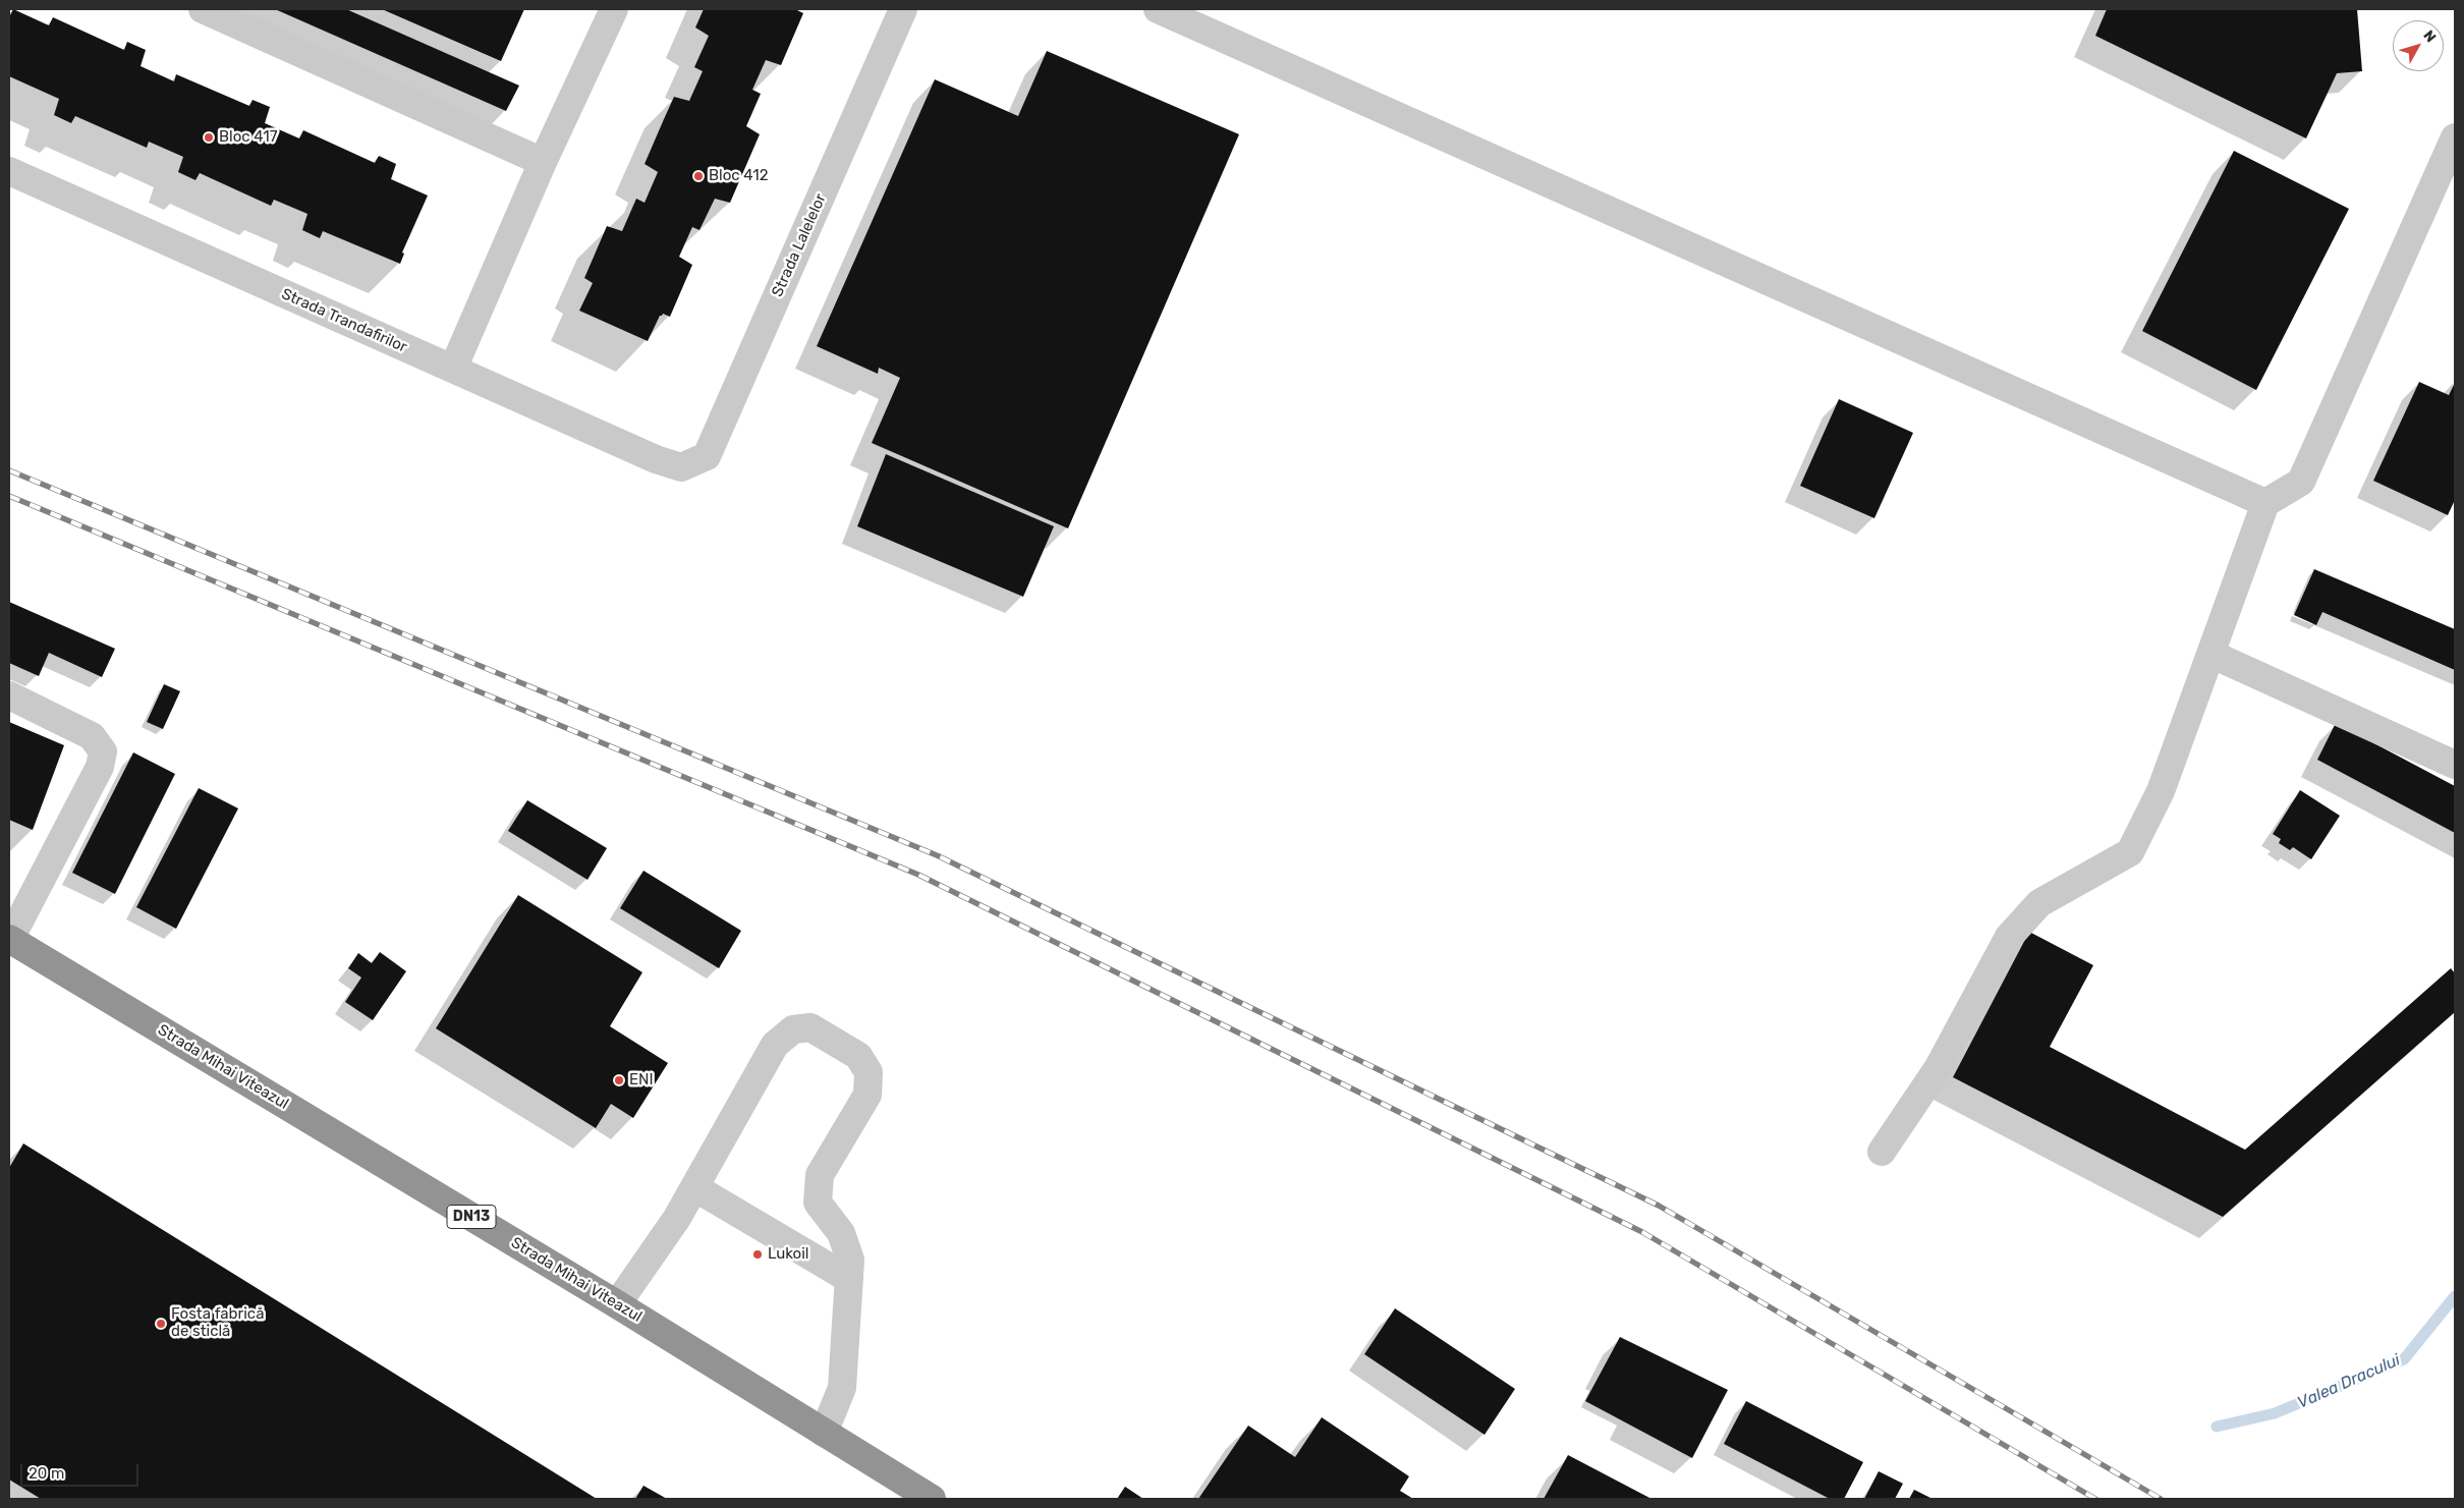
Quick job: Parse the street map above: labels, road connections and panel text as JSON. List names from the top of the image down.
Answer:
{
  "streets": {
    "highway": ["Strada Mihai Viteazul", "DN13"],
    "street": ["Strada Lalelelor", "Strada Trandafirilor"]
  },
  "crossings": [
    ["Strada Lalelelor", "Strada Trandafirilor"]
  ],
  "water": ["Valea Dracului"],
  "places": [
    "Bloc 417",
    "Bloc 412",
    "ENI",
    "Lukoil",
    "Fosta fabrică de sticlă"
  ],
  "scale_bar": "20 m",
  "north": "top right"
}
